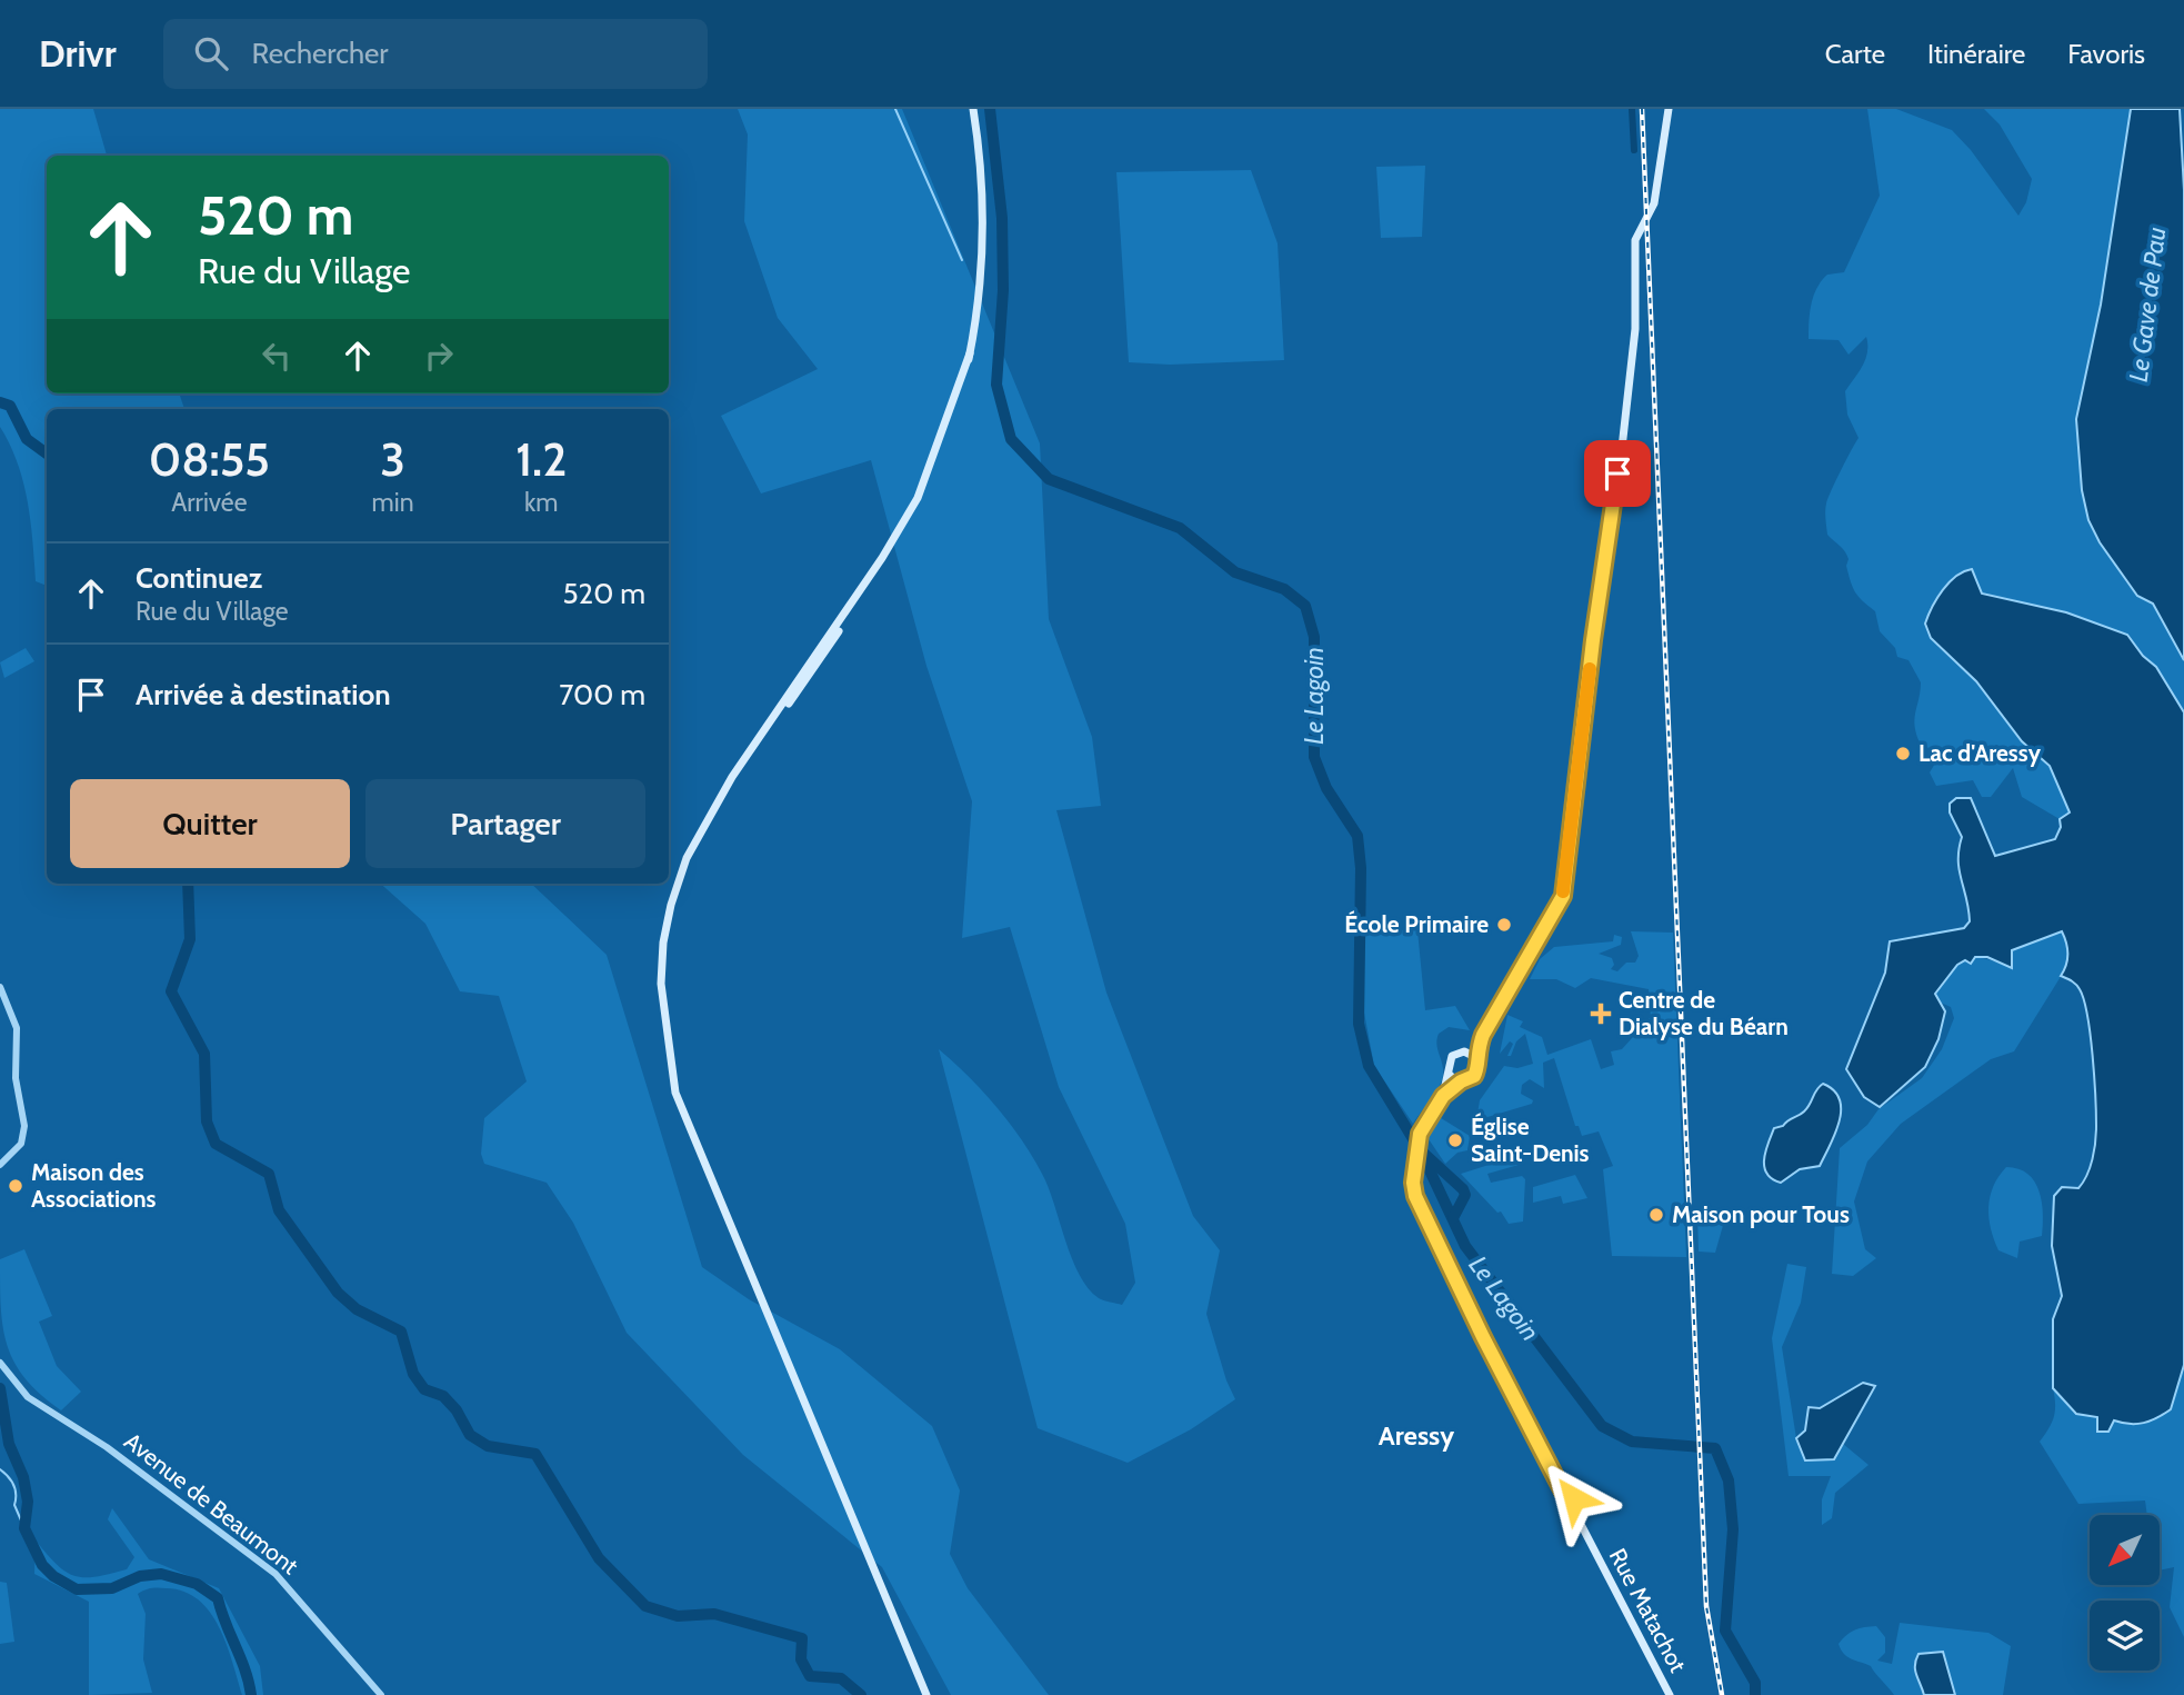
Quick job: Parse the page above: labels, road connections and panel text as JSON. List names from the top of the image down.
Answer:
{
  "streets": {
    "main road": ["Rue Matachot"],
    "street": ["Avenue de Beaumont"]
  },
  "districts": ["Aressy"],
  "water": ["Le Gave de Pau", "Le Lagoin"],
  "places": {
    "other": [
      "Lac d'Aressy",
      "École Primaire",
      "Église Saint-Denis",
      "Maison des Associations",
      "Maison pour Tous"
    ],
    "health": ["Centre de Dialyse du Béarn"]
  },
  "north": "bottom left",
  "page": {
    "header": "Drivr",
    "search": "Rechercher",
    "nav": ["Carte", "Itinéraire", "Favoris"],
    "turn": ["520 m", "Rue du Village"],
    "eta": [
      "08:55",
      "Arrivée",
      "3",
      "min",
      "1.2",
      "km"
    ],
    "list": [
      {
        "name": "Continuez",
        "note": "Rue du Village",
        "value": "520 m"
      },
      {
        "name": "Arrivée à destination",
        "value": "700 m"
      }
    ],
    "buttons": ["Quitter", "Partager"]
  }
}
